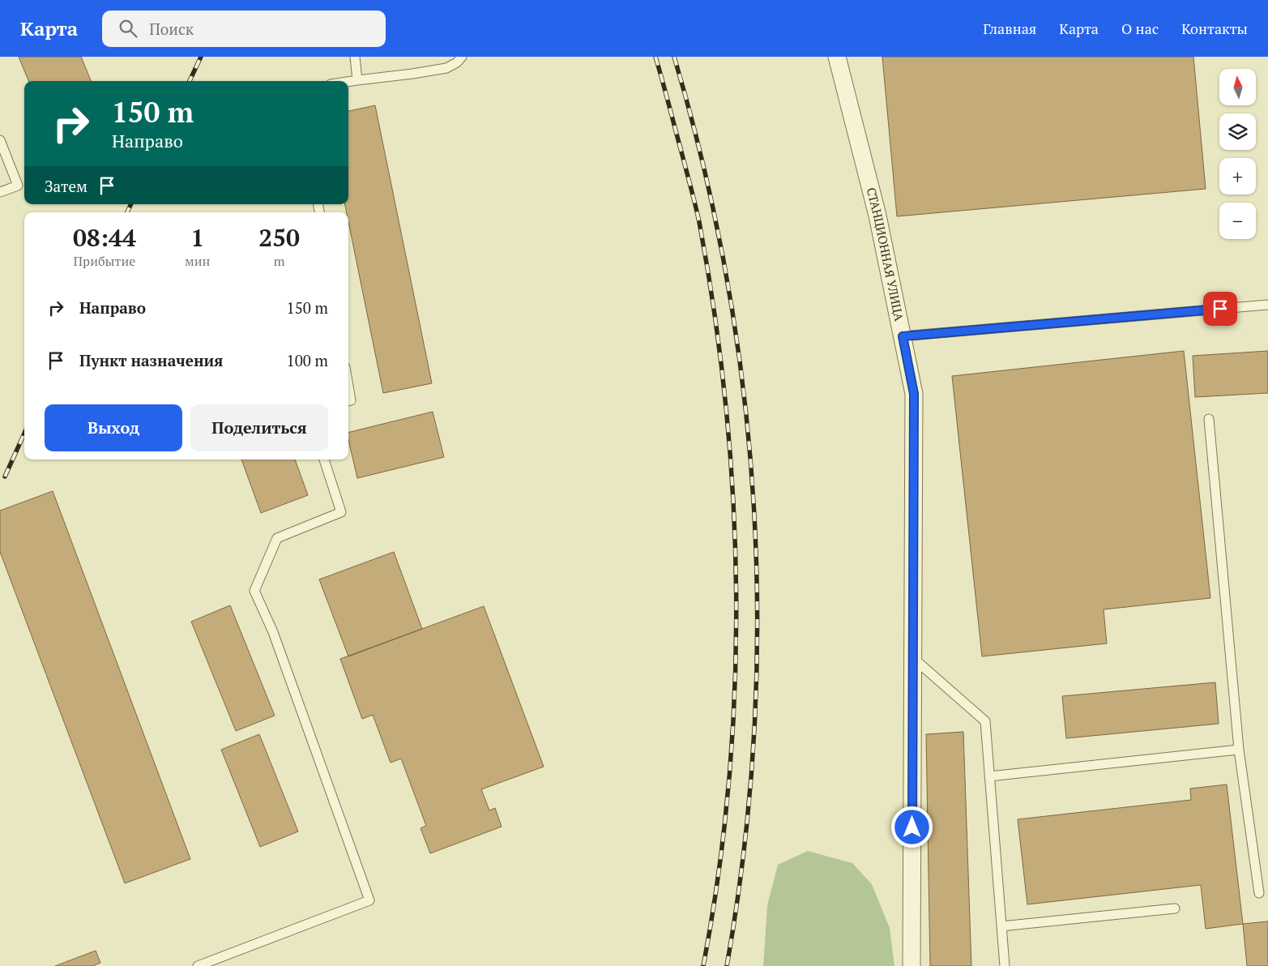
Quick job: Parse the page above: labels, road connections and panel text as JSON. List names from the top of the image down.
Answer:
{
  "streets": {
    "street": ["СТАНЦИОННАЯ УЛИЦА"]
  },
  "north": "top",
  "page": {
    "header": "Карта",
    "search": "Поиск",
    "nav": [
      "Главная",
      "Карта",
      "О нас",
      "Контакты"
    ],
    "map_buttons": ["+", "−"],
    "turn": ["150 m", "Направо"],
    "then": "Затем",
    "eta": [
      "08:44",
      "Прибытие",
      "1",
      "мин",
      "250",
      "m"
    ],
    "list": [
      {
        "name": "Направо",
        "value": "150 m"
      },
      {
        "name": "Пункт назначения",
        "value": "100 m"
      }
    ],
    "buttons": ["Выход", "Поделиться"]
  }
}
